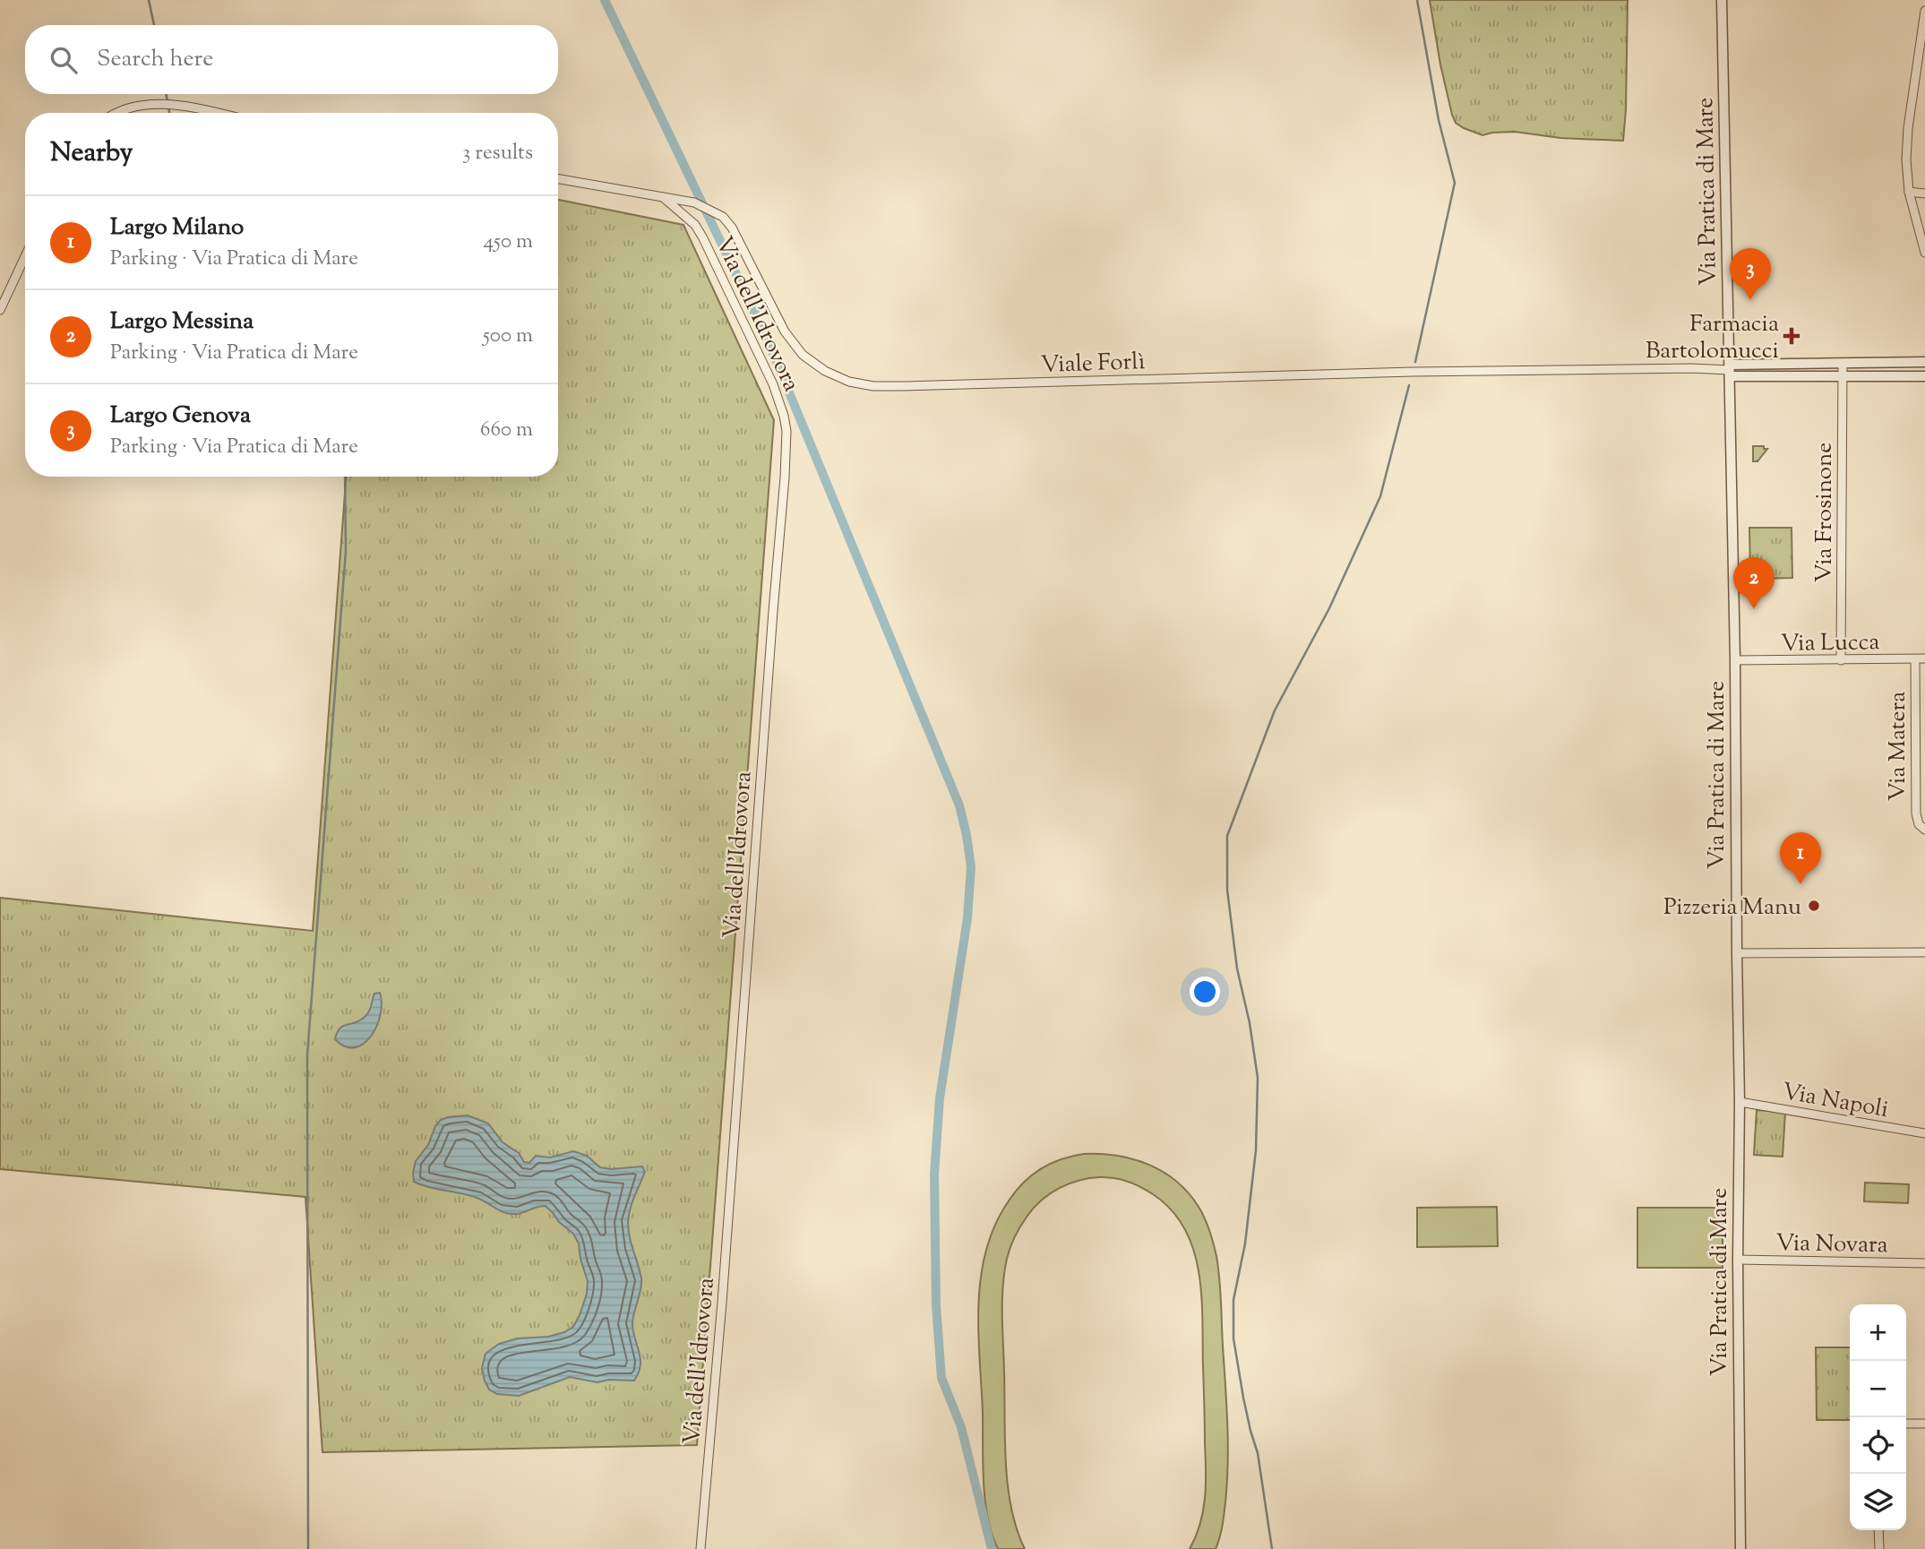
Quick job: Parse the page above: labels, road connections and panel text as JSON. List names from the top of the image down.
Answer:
{
  "streets": {
    "street": [
      "Via Pratica di Mare",
      "Via dell'Idrovora",
      "Viale Forlì",
      "Via Frosinone",
      "Via Lucca",
      "Via Matera",
      "Via Napoli",
      "Via Novara"
    ]
  },
  "crossings": [
    ["Via Pratica di Mare", "Viale Forlì"],
    ["Via Pratica di Mare", "Via Lucca"],
    ["Via Pratica di Mare", "Via Napoli"],
    ["Via Pratica di Mare", "Via Novara"],
    ["Via dell'Idrovora", "Viale Forlì"],
    ["Via Frosinone", "Via Lucca"],
    ["Via Lucca", "Via Matera"]
  ],
  "places": {
    "health": ["Farmacia Bartolomucci"],
    "other": ["Pizzeria Manu"]
  },
  "page": {
    "search": "Search here",
    "heading": ["Nearby", "3 results"],
    "list": [
      {
        "mark": "1",
        "name": "Largo Milano",
        "note": "Parking · Via Pratica di Mare",
        "value": "450 m"
      },
      {
        "mark": "2",
        "name": "Largo Messina",
        "note": "Parking · Via Pratica di Mare",
        "value": "500 m"
      },
      {
        "mark": "3",
        "name": "Largo Genova",
        "note": "Parking · Via Pratica di Mare",
        "value": "660 m"
      }
    ],
    "pins": ["3", "2", "1"],
    "map_buttons": ["+", "−"]
  }
}
